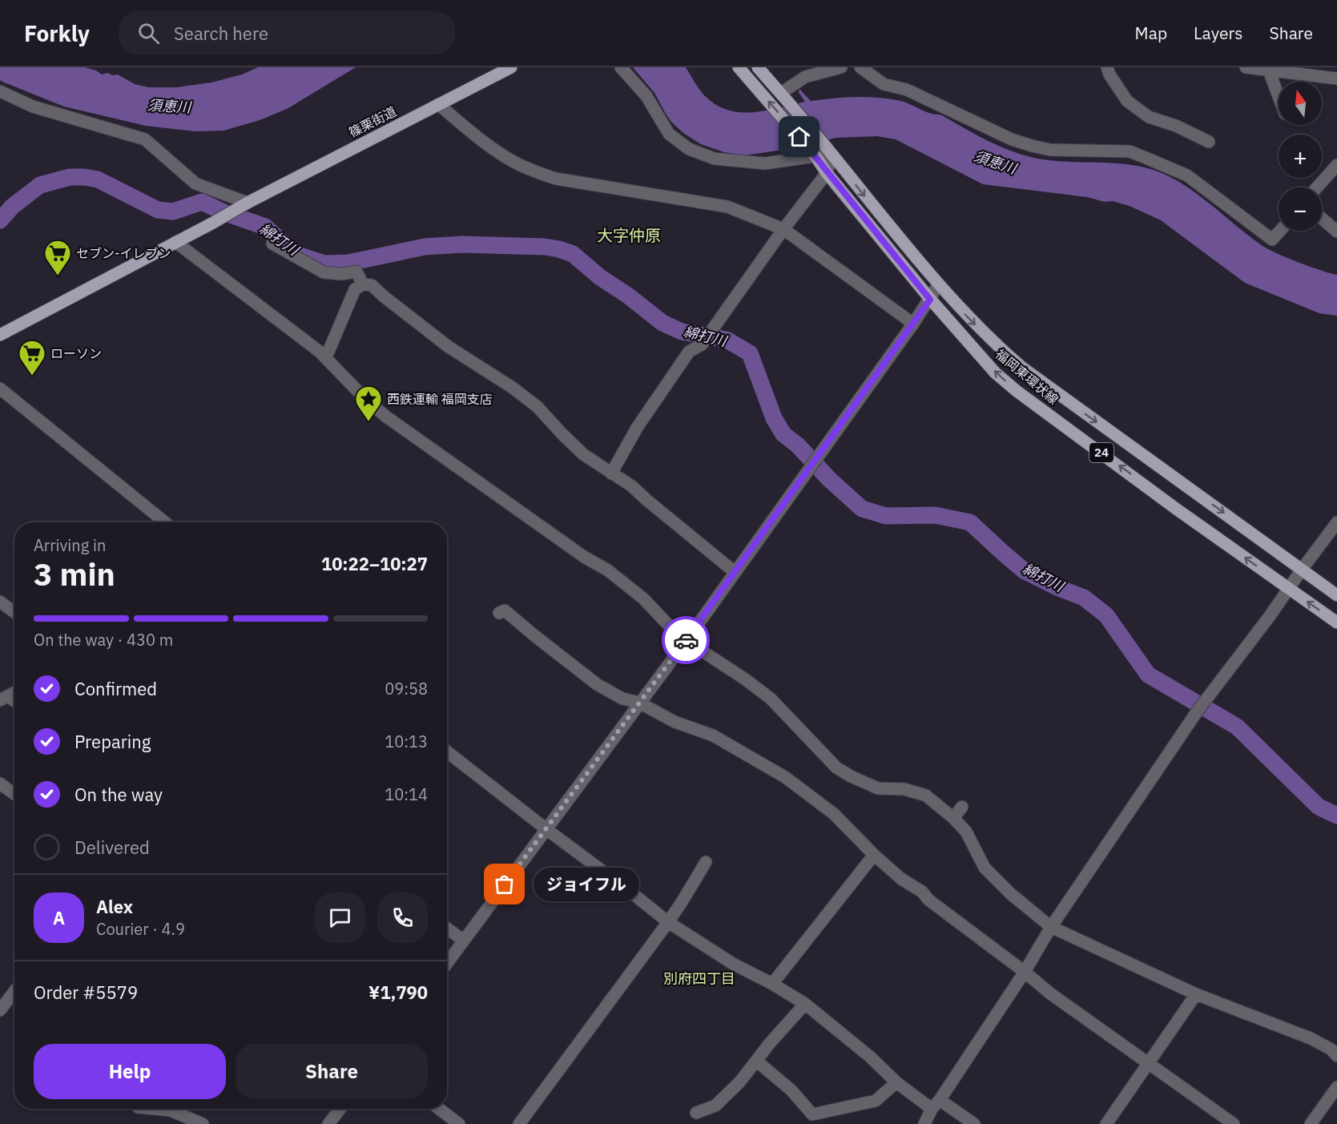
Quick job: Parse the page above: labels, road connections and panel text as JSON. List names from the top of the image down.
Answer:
{
  "streets": {
    "main road": ["篠栗街道", "福岡東環状線", "24"]
  },
  "districts": ["大字仲原", "別府四丁目"],
  "water": ["須恵川", "綿打川"],
  "places": {
    "supermarket": ["セブン-イレブン", "ローソン"],
    "place": ["西鉄運輸 福岡支店"],
    "other": ["ジョイフル"]
  },
  "north": "top",
  "page": {
    "header": "Forkly",
    "search": "Search here",
    "nav": ["Map", "Layers", "Share"],
    "map_buttons": ["+", "−"],
    "heading": ["3 min", "Arriving in", "10:22–10:27"],
    "panel": [
      "Alex",
      "Courier · 4.9",
      "Order #5579",
      "¥1,790"
    ],
    "bar": "On the way · 430 m",
    "list": [
      ["Confirmed", "09:58"],
      ["Preparing", "10:13"],
      ["On the way", "10:14"],
      "Delivered"
    ],
    "bubble": "ジョイフル",
    "round": "A",
    "buttons": ["Help", "Share"]
  }
}
